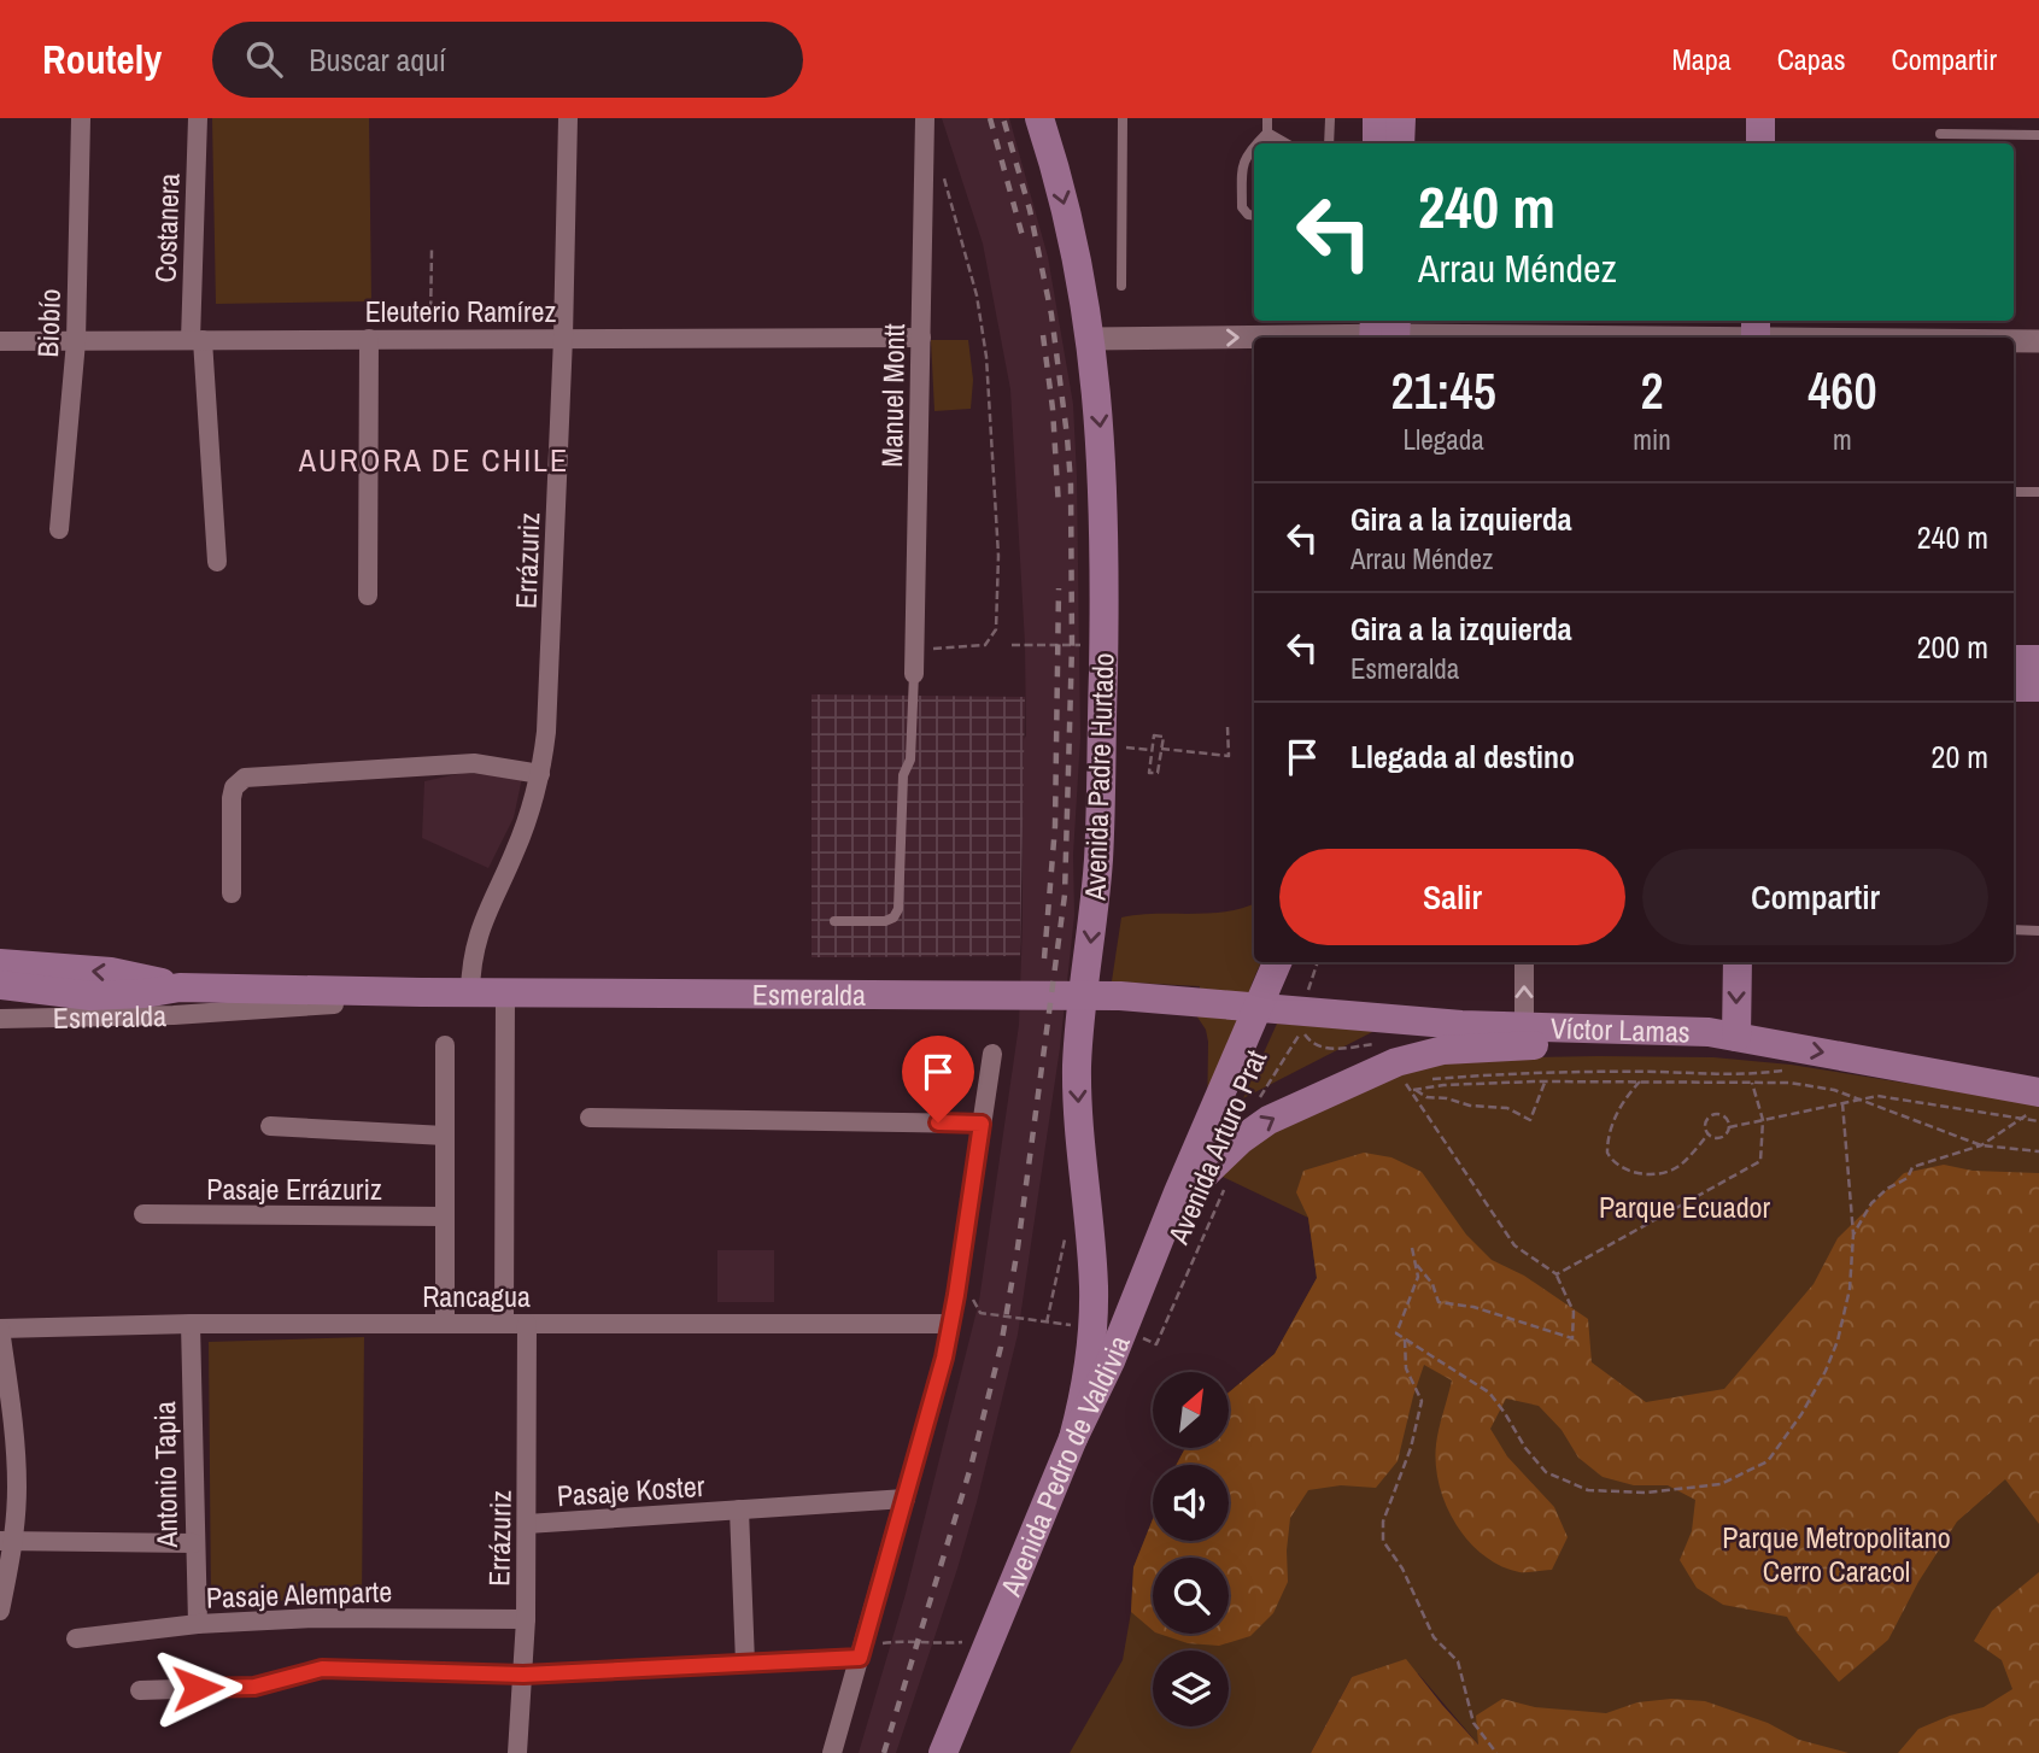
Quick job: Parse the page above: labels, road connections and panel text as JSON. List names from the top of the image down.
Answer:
{
  "streets": {
    "main road": [
      "Avenida Padre Hurtado",
      "Esmeralda",
      "Víctor Lamas",
      "Avenida Arturo Prat",
      "Avenida Pedro de Valdivia"
    ],
    "street": [
      "Costanera",
      "Eleuterio Ramírez",
      "Biobío",
      "Manuel Montt",
      "Errázuriz",
      "Pasaje Errázuriz",
      "Rancagua",
      "Antonio Tapia",
      "Pasaje Koster",
      "Pasaje Alemparte"
    ]
  },
  "crossings": [
    ["Costanera", "Eleuterio Ramírez"],
    ["Eleuterio Ramírez", "Biobío"],
    ["Eleuterio Ramírez", "Manuel Montt"],
    ["Eleuterio Ramírez", "Errázuriz"],
    ["Errázuriz", "Esmeralda"],
    ["Errázuriz", "Rancagua"],
    ["Errázuriz", "Pasaje Koster"],
    ["Errázuriz", "Pasaje Alemparte"],
    ["Avenida Padre Hurtado", "Avenida Pedro de Valdivia"],
    ["Esmeralda", "Víctor Lamas"],
    ["Avenida Arturo Prat", "Avenida Pedro de Valdivia"],
    ["Rancagua", "Antonio Tapia"],
    ["Antonio Tapia", "Pasaje Alemparte"]
  ],
  "one_way": ["Avenida Padre Hurtado", "Víctor Lamas"],
  "districts": ["AURORA DE CHILE"],
  "parks": ["Parque Ecuador", "Parque Metropolitano Cerro Caracol"],
  "north": "top right",
  "page": {
    "header": "Routely",
    "search": "Buscar aquí",
    "nav": ["Mapa", "Capas", "Compartir"],
    "turn": ["240 m", "Arrau Méndez"],
    "eta": [
      "21:45",
      "Llegada",
      "2",
      "min",
      "460",
      "m"
    ],
    "list": [
      {
        "name": "Gira a la izquierda",
        "note": "Arrau Méndez",
        "value": "240 m"
      },
      {
        "name": "Gira a la izquierda",
        "note": "Esmeralda",
        "value": "200 m"
      },
      {
        "name": "Llegada al destino",
        "value": "20 m"
      }
    ],
    "buttons": ["Salir", "Compartir"]
  }
}
